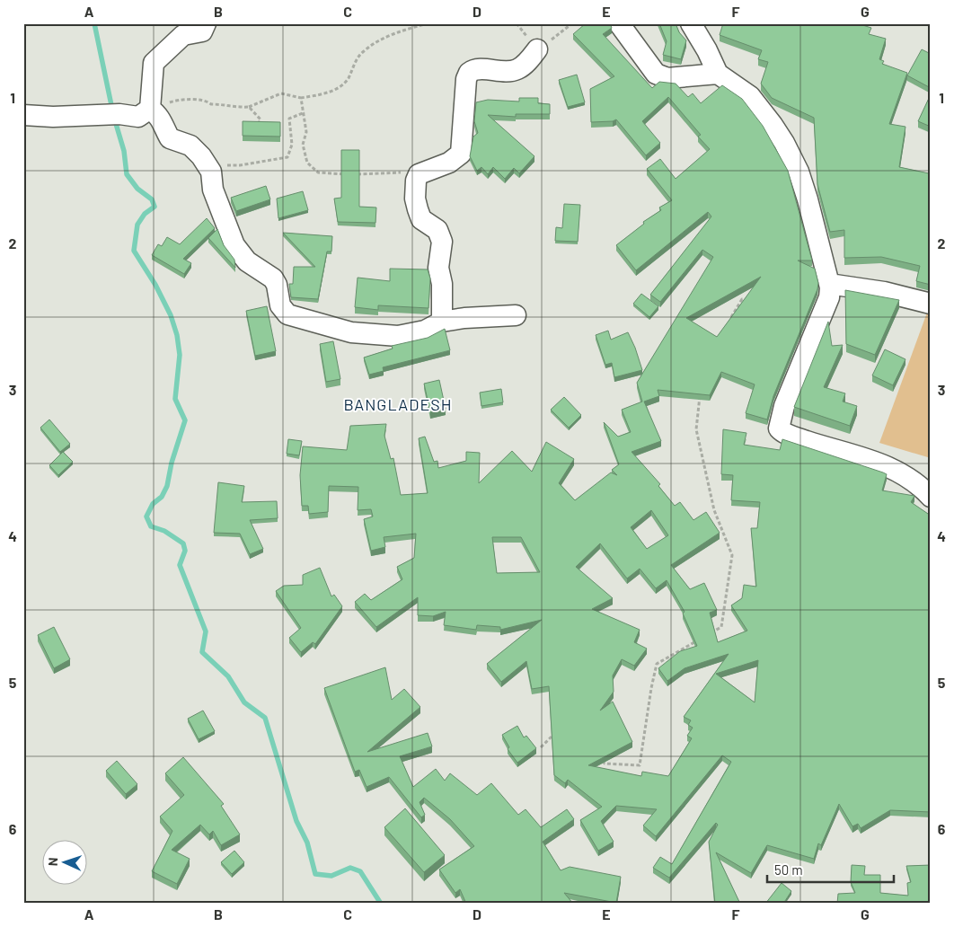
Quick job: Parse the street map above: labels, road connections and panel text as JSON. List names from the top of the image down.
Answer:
{
  "districts": ["BANGLADESH"],
  "scale_bar": "50 m",
  "north": "left",
  "grid": {
    "columns": [
      "A",
      "B",
      "C",
      "D",
      "E",
      "F",
      "G"
    ],
    "rows": [
      "1",
      "2",
      "3",
      "4",
      "5",
      "6"
    ]
  }
}
